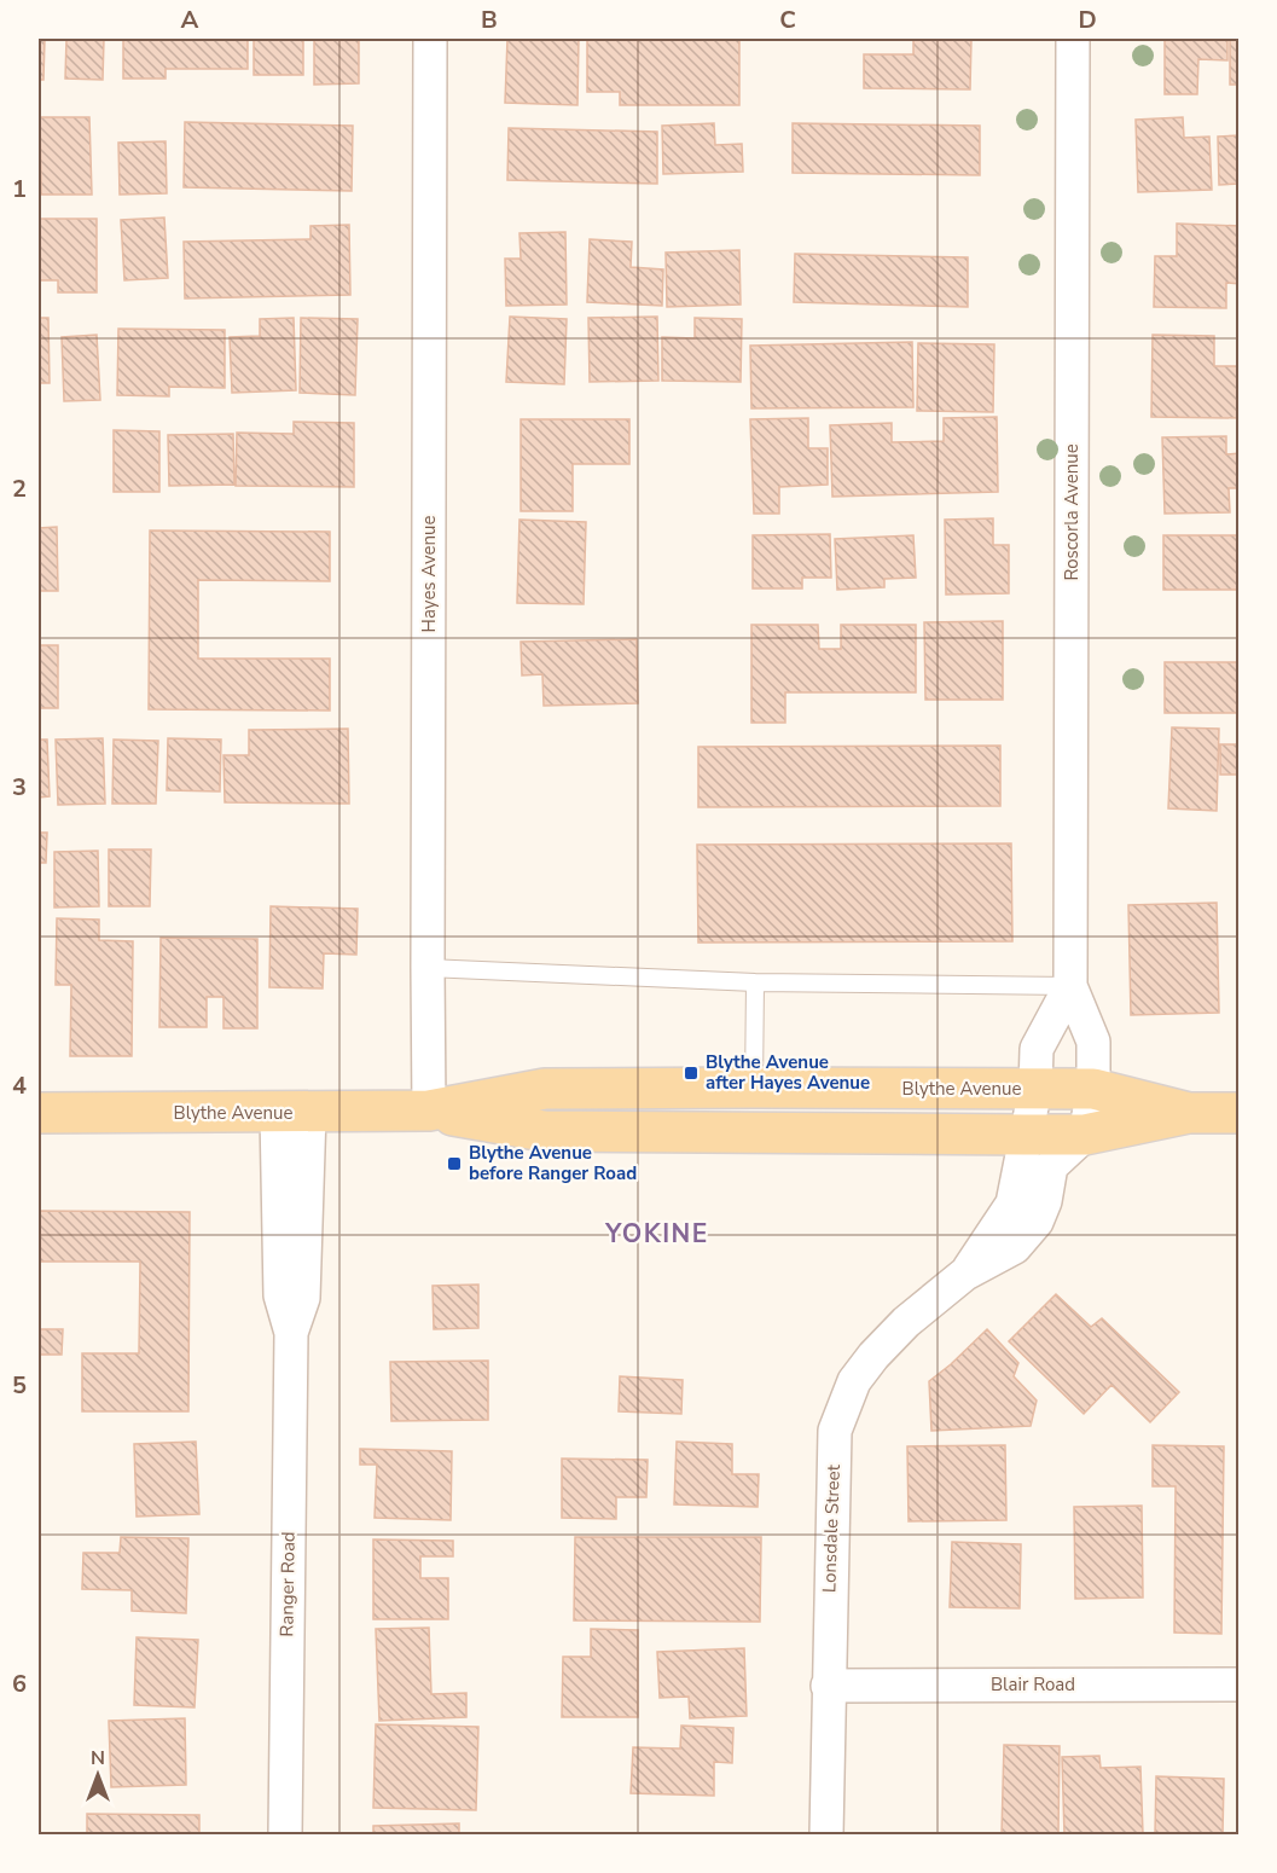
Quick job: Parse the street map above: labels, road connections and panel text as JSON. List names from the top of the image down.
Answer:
{
  "streets": {
    "main road": ["Blythe Avenue"],
    "street": [
      "Roscorla Avenue",
      "Hayes Avenue",
      "Lonsdale Street",
      "Ranger Road",
      "Blair Road"
    ]
  },
  "crossings": [
    ["Roscorla Avenue", "Blythe Avenue"],
    ["Roscorla Avenue", "Lonsdale Street"],
    ["Hayes Avenue", "Blythe Avenue"],
    ["Blythe Avenue", "Lonsdale Street"],
    ["Blythe Avenue", "Ranger Road"],
    ["Lonsdale Street", "Blair Road"]
  ],
  "districts": ["YOKINE"],
  "places": {
    "transit": ["Blythe Avenue after Hayes Avenue", "Blythe Avenue before Ranger Road"]
  },
  "north": "top",
  "grid": {
    "columns": [
      "A",
      "B",
      "C",
      "D"
    ],
    "rows": [
      "1",
      "2",
      "3",
      "4",
      "5",
      "6"
    ]
  }
}
